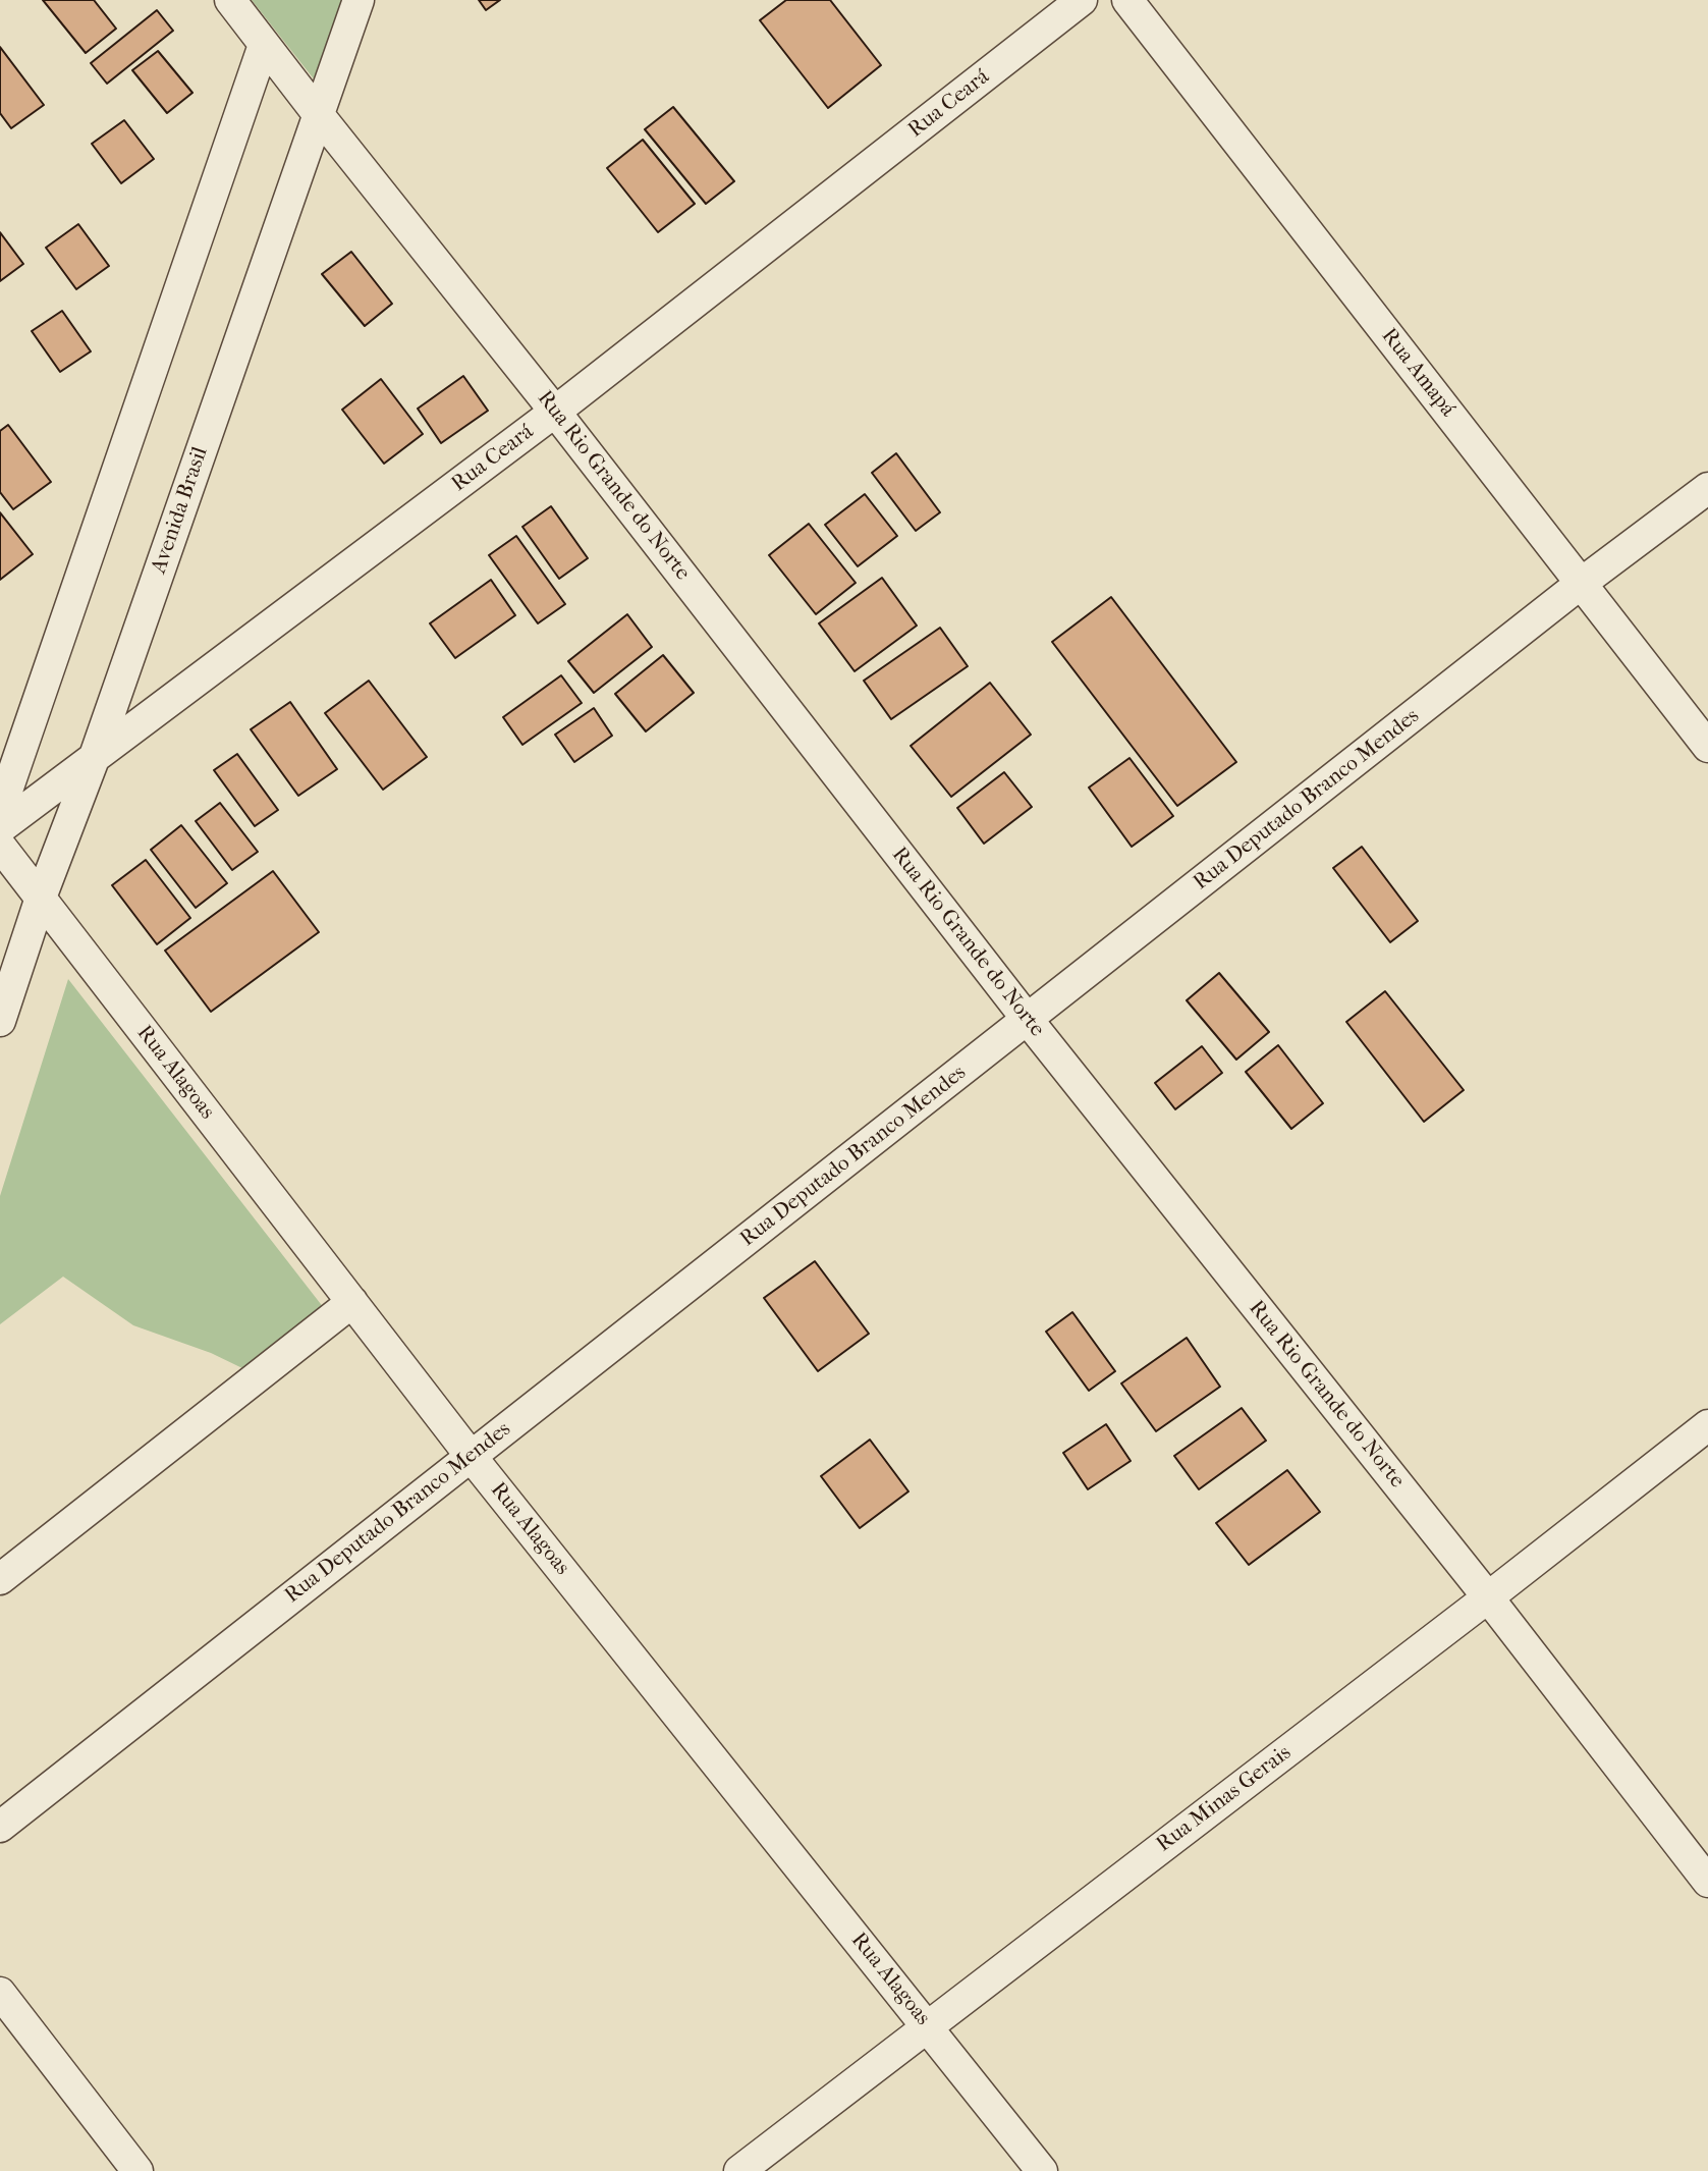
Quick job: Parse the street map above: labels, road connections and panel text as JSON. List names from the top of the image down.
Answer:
{
  "streets": {
    "street": [
      "Rua Ceará",
      "Rua Amapá",
      "Rua Rio Grande do Norte",
      "Avenida Brasil",
      "Rua Deputado Branco Mendes",
      "Rua Alagoas",
      "Rua Minas Gerais"
    ]
  },
  "crossings": [
    ["Rua Ceará", "Rua Rio Grande do Norte"],
    ["Rua Ceará", "Avenida Brasil"],
    ["Rua Amapá", "Rua Deputado Branco Mendes"],
    ["Rua Rio Grande do Norte", "Avenida Brasil"],
    ["Rua Rio Grande do Norte", "Rua Deputado Branco Mendes"],
    ["Rua Rio Grande do Norte", "Rua Minas Gerais"],
    ["Avenida Brasil", "Rua Alagoas"],
    ["Rua Deputado Branco Mendes", "Rua Alagoas"],
    ["Rua Alagoas", "Rua Minas Gerais"]
  ]
}
